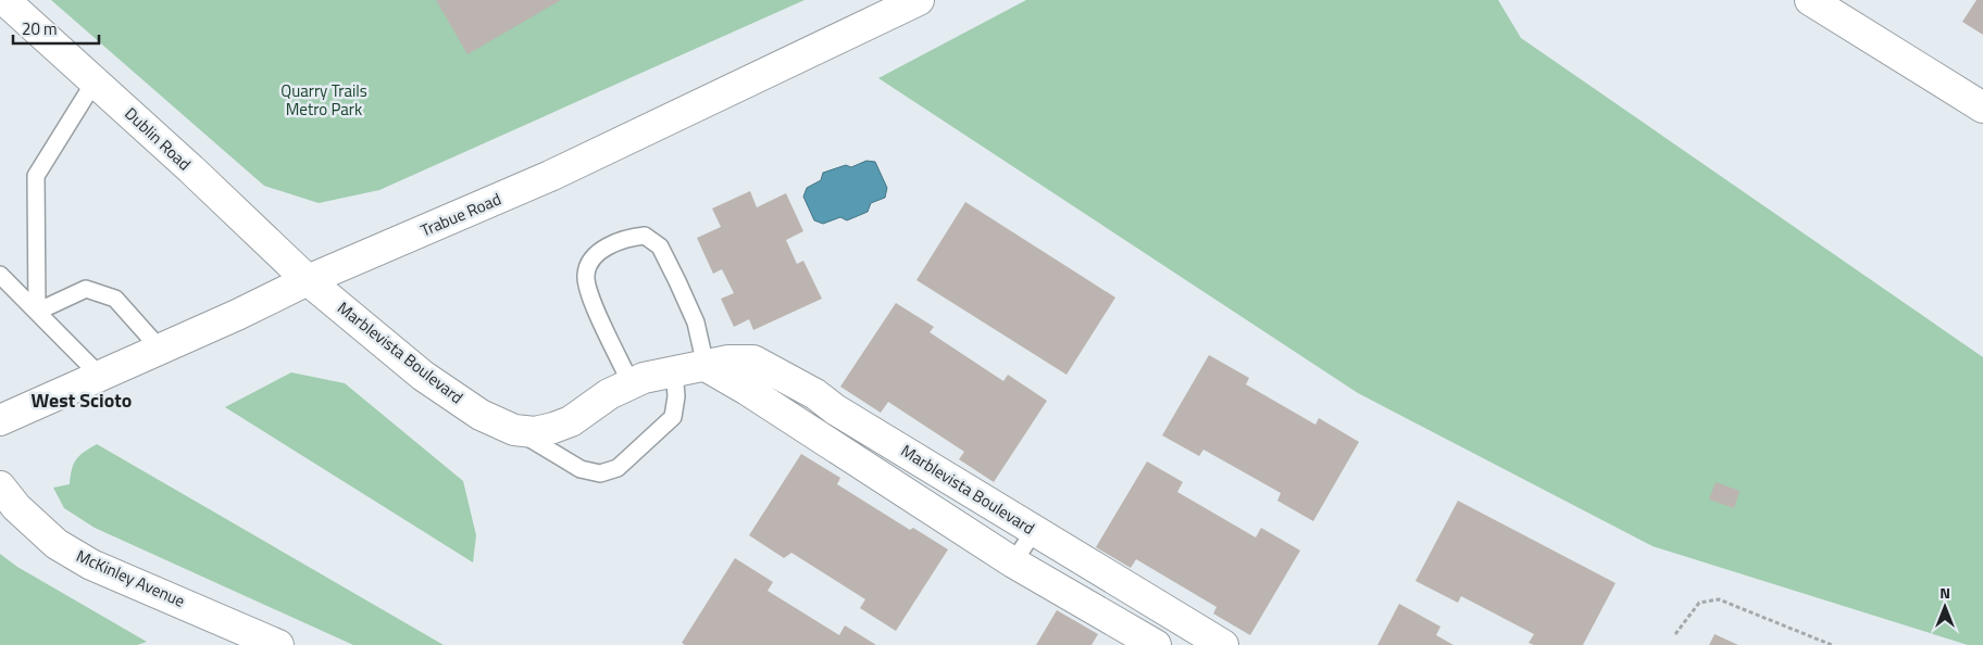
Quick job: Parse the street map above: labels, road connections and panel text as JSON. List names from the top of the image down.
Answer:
{
  "streets": {
    "street": [
      "Dublin Road",
      "Trabue Road",
      "Marblevista Boulevard",
      "McKinley Avenue"
    ]
  },
  "crossings": [
    ["Dublin Road", "Trabue Road"],
    ["Dublin Road", "Marblevista Boulevard"],
    ["Trabue Road", "Marblevista Boulevard"]
  ],
  "districts": ["West Scioto"],
  "parks": ["Quarry Trails Metro Park"],
  "scale_bar": "20 m",
  "north": "top"
}
